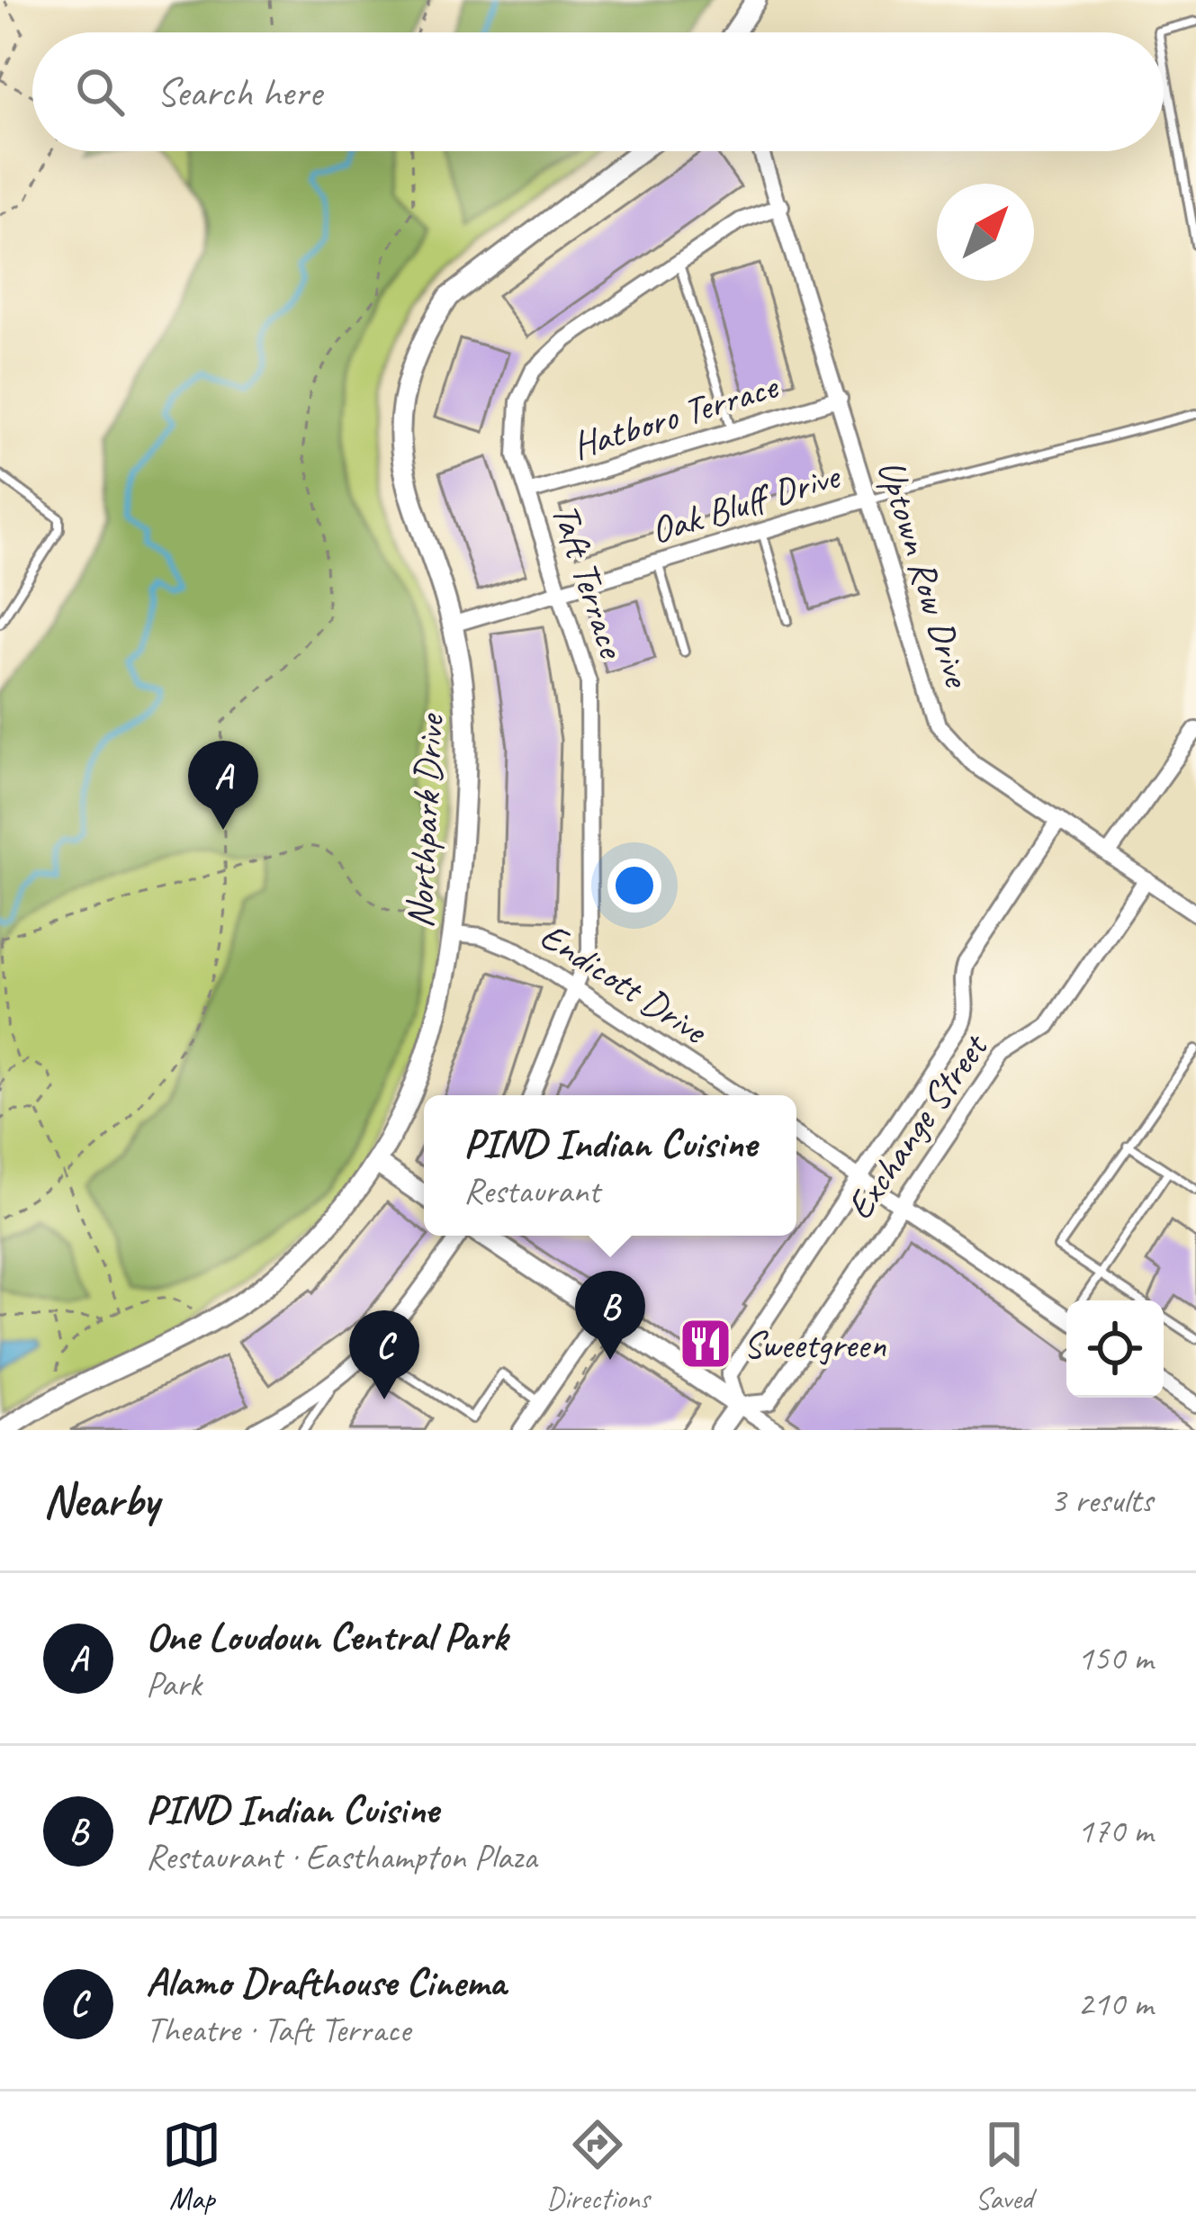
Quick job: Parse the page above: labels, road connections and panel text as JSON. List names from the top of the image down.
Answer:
{
  "streets": {
    "street": [
      "Hatboro Terrace",
      "Oak Bluff Drive",
      "Uptown Row Drive",
      "Taft Terrace",
      "Northpark Drive",
      "Endicott Drive",
      "Exchange Street"
    ]
  },
  "crossings": [
    ["Hatboro Terrace", "Uptown Row Drive"],
    ["Hatboro Terrace", "Taft Terrace"],
    ["Oak Bluff Drive", "Uptown Row Drive"],
    ["Oak Bluff Drive", "Taft Terrace"],
    ["Oak Bluff Drive", "Northpark Drive"],
    ["Uptown Row Drive", "Taft Terrace"],
    ["Uptown Row Drive", "Exchange Street"],
    ["Taft Terrace", "Endicott Drive"],
    ["Northpark Drive", "Endicott Drive"]
  ],
  "places": {
    "restaurant": ["Sweetgreen"]
  },
  "north": "top right",
  "page": {
    "search": "Search here",
    "pins": ["A", "B", "C"],
    "popup": ["PIND Indian Cuisine", "Restaurant"],
    "heading": ["Nearby", "3 results"],
    "list": [
      {
        "mark": "A",
        "name": "One Loudoun Central Park",
        "note": "Park",
        "value": "150 m"
      },
      {
        "mark": "B",
        "name": "PIND Indian Cuisine",
        "note": "Restaurant · Easthampton Plaza",
        "value": "170 m"
      },
      {
        "mark": "C",
        "name": "Alamo Drafthouse Cinema",
        "note": "Theatre · Taft Terrace",
        "value": "210 m"
      }
    ],
    "nav": ["Map", "Directions", "Saved"]
  }
}
